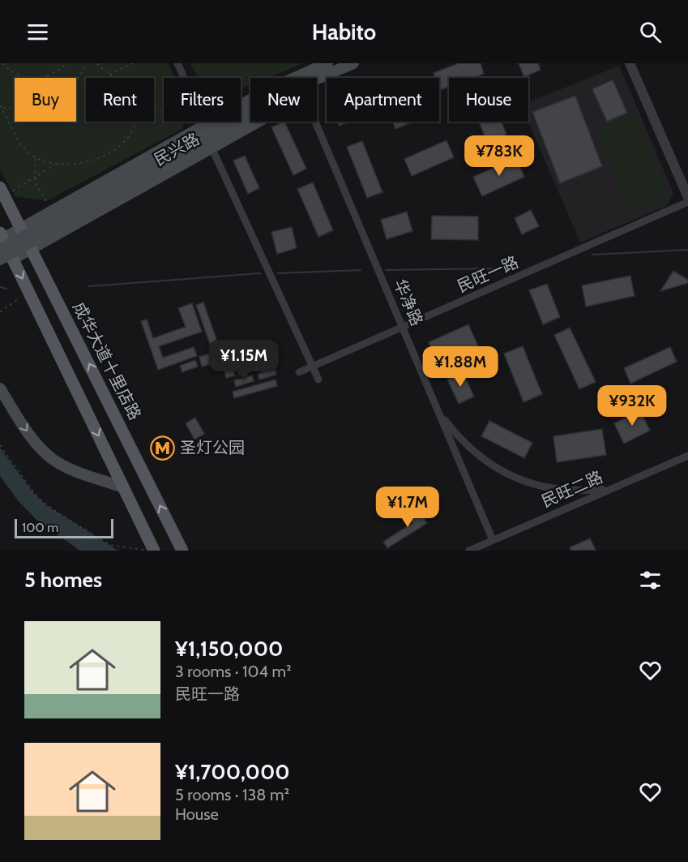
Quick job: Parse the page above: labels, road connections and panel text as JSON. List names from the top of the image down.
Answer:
{
  "streets": {
    "main road": ["民兴路", "成华大道十里店路"],
    "street": ["民旺一路", "华净路", "民旺二路"]
  },
  "crossings": [
    ["民兴路", "成华大道十里店路"],
    ["民旺一路", "华净路"],
    ["华净路", "民旺二路"]
  ],
  "places": {
    "metro station": ["圣灯公园"]
  },
  "scale_bar": "100 m",
  "page": {
    "header": "Habito",
    "chip": [
      "Buy",
      "Rent",
      "Filters",
      "New",
      "Apartment",
      "House"
    ],
    "price": [
      "¥783K",
      "¥1.15M",
      "¥1.88M",
      "¥932K",
      "¥1.7M"
    ],
    "scale": "100 m",
    "heading": "5 homes",
    "list": [
      {
        "name": "¥1,150,000",
        "note": "3 rooms · 104 m² · 民旺一路"
      },
      {
        "name": "¥1,700,000",
        "note": "5 rooms · 138 m² · House"
      }
    ]
  }
}
